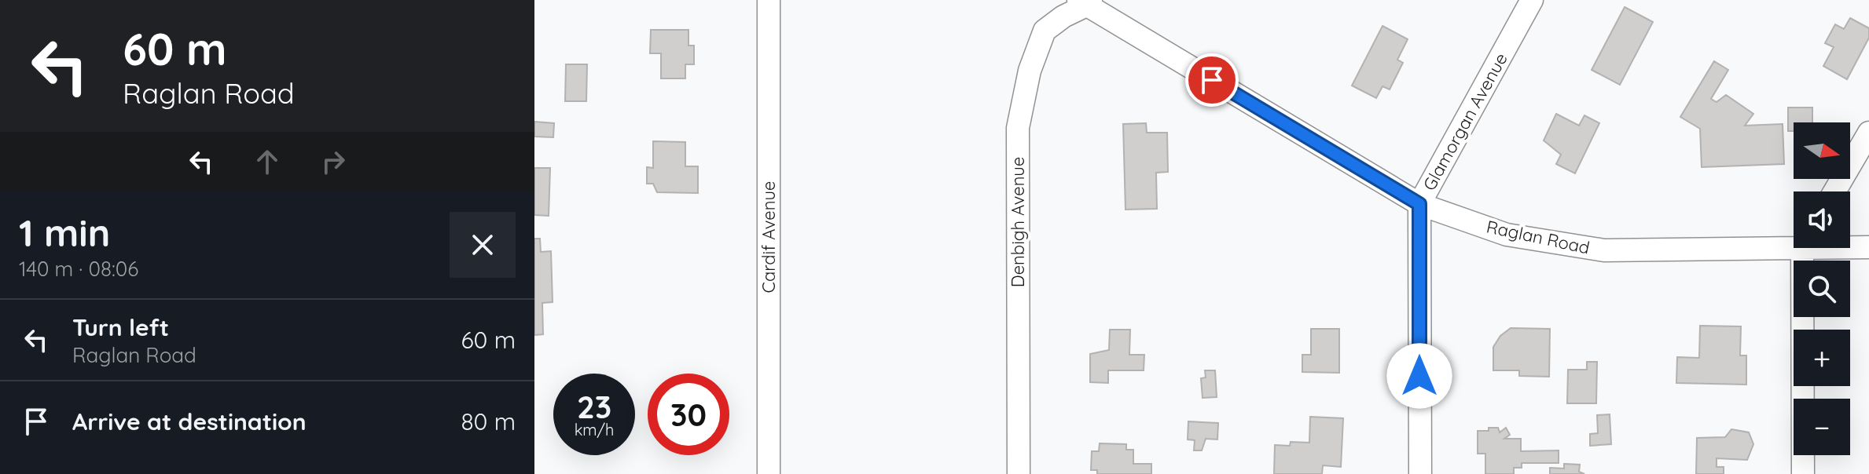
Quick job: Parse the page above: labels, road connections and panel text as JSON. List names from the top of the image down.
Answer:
{
  "streets": {
    "street": [
      "Glamorgan Avenue",
      "Denbigh Avenue",
      "Cardif Avenue",
      "Raglan Road"
    ]
  },
  "crossings": [
    ["Glamorgan Avenue", "Raglan Road"],
    ["Denbigh Avenue", "Raglan Road"]
  ],
  "north": "right",
  "page": {
    "turn": ["60 m", "Raglan Road"],
    "map_buttons": ["+", "−"],
    "heading": ["1 min", "140 m · 08:06"],
    "list": [
      {
        "name": "Turn left",
        "note": "Raglan Road",
        "value": "60 m"
      },
      {
        "name": "Arrive at destination",
        "value": "80 m"
      }
    ],
    "speed": "23 km/h",
    "limit": "30"
  }
}
